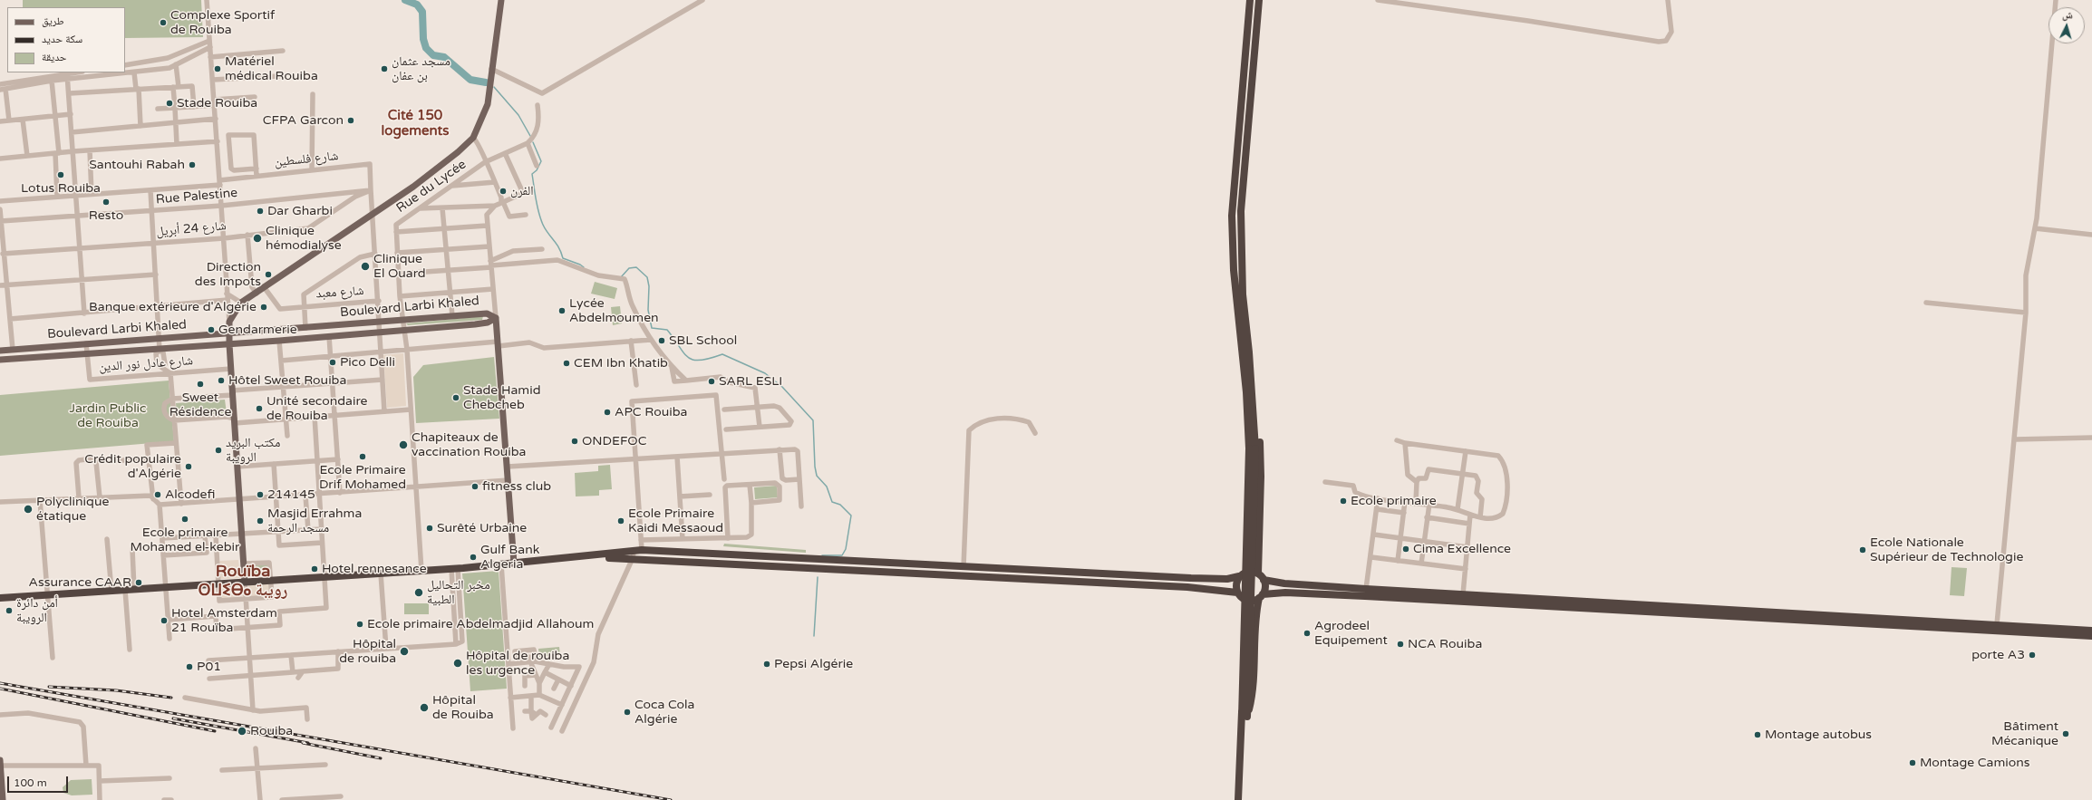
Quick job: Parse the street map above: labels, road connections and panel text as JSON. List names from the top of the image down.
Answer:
{
  "streets": {
    "main road": ["Boulevard Larbi Khaled"],
    "street": [
      "شارع فلسطين",
      "Rue du Lycée",
      "Rue Palestine",
      "شارع 24 أبريل",
      "شارع معبد",
      "شارع عادل نور الدين"
    ]
  },
  "crossings": [
    ["شارع فلسطين", "Rue Palestine"],
    ["شارع فلسطين", "شارع 24 أبريل"],
    ["Rue du Lycée", "Boulevard Larbi Khaled"],
    ["Rue Palestine", "شارع 24 أبريل"],
    ["Boulevard Larbi Khaled", "شارع عادل نور الدين"]
  ],
  "districts": ["Cité 150 logements", "Rouïba ⵔⵡⵉⴱⴰ رويبة"],
  "parks": ["Jardin Public de Rouiba"],
  "places": [
    "Complexe Sportif de Rouiba",
    "Matériel médical Rouiba",
    "مسجد عثمان بن عفان",
    "Stade Rouiba",
    "CFPA Garcon",
    "Santouhi Rabah",
    "Lotus Rouiba",
    "الفرن",
    "Resto",
    "Dar Gharbi",
    "Clinique hémodialyse",
    "Clinique El Ouard",
    "Direction des Impots",
    "Banque extérieure d'Algérie",
    "Lycée Abdelmoumen",
    "Gendarmerie",
    "SBL School",
    "Pico Delli",
    "CEM Ibn Khatib",
    "Hôtel Sweet Rouiba",
    "SARL ESLI",
    "Sweet Résidence",
    "Stade Hamid Chebcheb",
    "Unité secondaire de Rouiba",
    "APC Rouiba",
    "ONDEFOC",
    "Chapiteaux de vaccination Rouiba",
    "مكتب البريد الرويبة",
    "Ecole Primaire Drif Mohamed",
    "Crédit populaire d'Algérie",
    "fitness club",
    "Alcodefi",
    "214145",
    "Ecole primaire",
    "Polyclinique étatique",
    "Ecole primaire Mohamed el-kebir",
    "Masjid Errahma مسجد الرحمة",
    "Ecole Primaire Kaidi Messaoud",
    "Surêté Urbaine",
    "Cima Excellence",
    "Ecole Nationale Supérieur de Technologie",
    "Gulf Bank Algeria",
    "Hotel rennesance",
    "Assurance CAAR",
    "مخبر التحاليل الطبية",
    "أمن دائرة الرويبة",
    "Hotel Amsterdam 21 Rouïba",
    "Ecole primaire Abdelmadjid Allahoum",
    "Agrodeel Equipement",
    "NCA Rouiba",
    "Hôpital de rouiba",
    "porte A3",
    "Hôpital de rouiba les urgence",
    "Pepsi Algérie",
    "P01",
    "Hôpital de Rouiba",
    "Coca Cola Algérie",
    "Rouiba",
    "Bâtiment Mécanique",
    "Montage autobus",
    "Montage Camions"
  ],
  "legend": ["طريق", "سكة حديد", "حديقة"],
  "scale_bar": "100 m",
  "north": "top"
}
